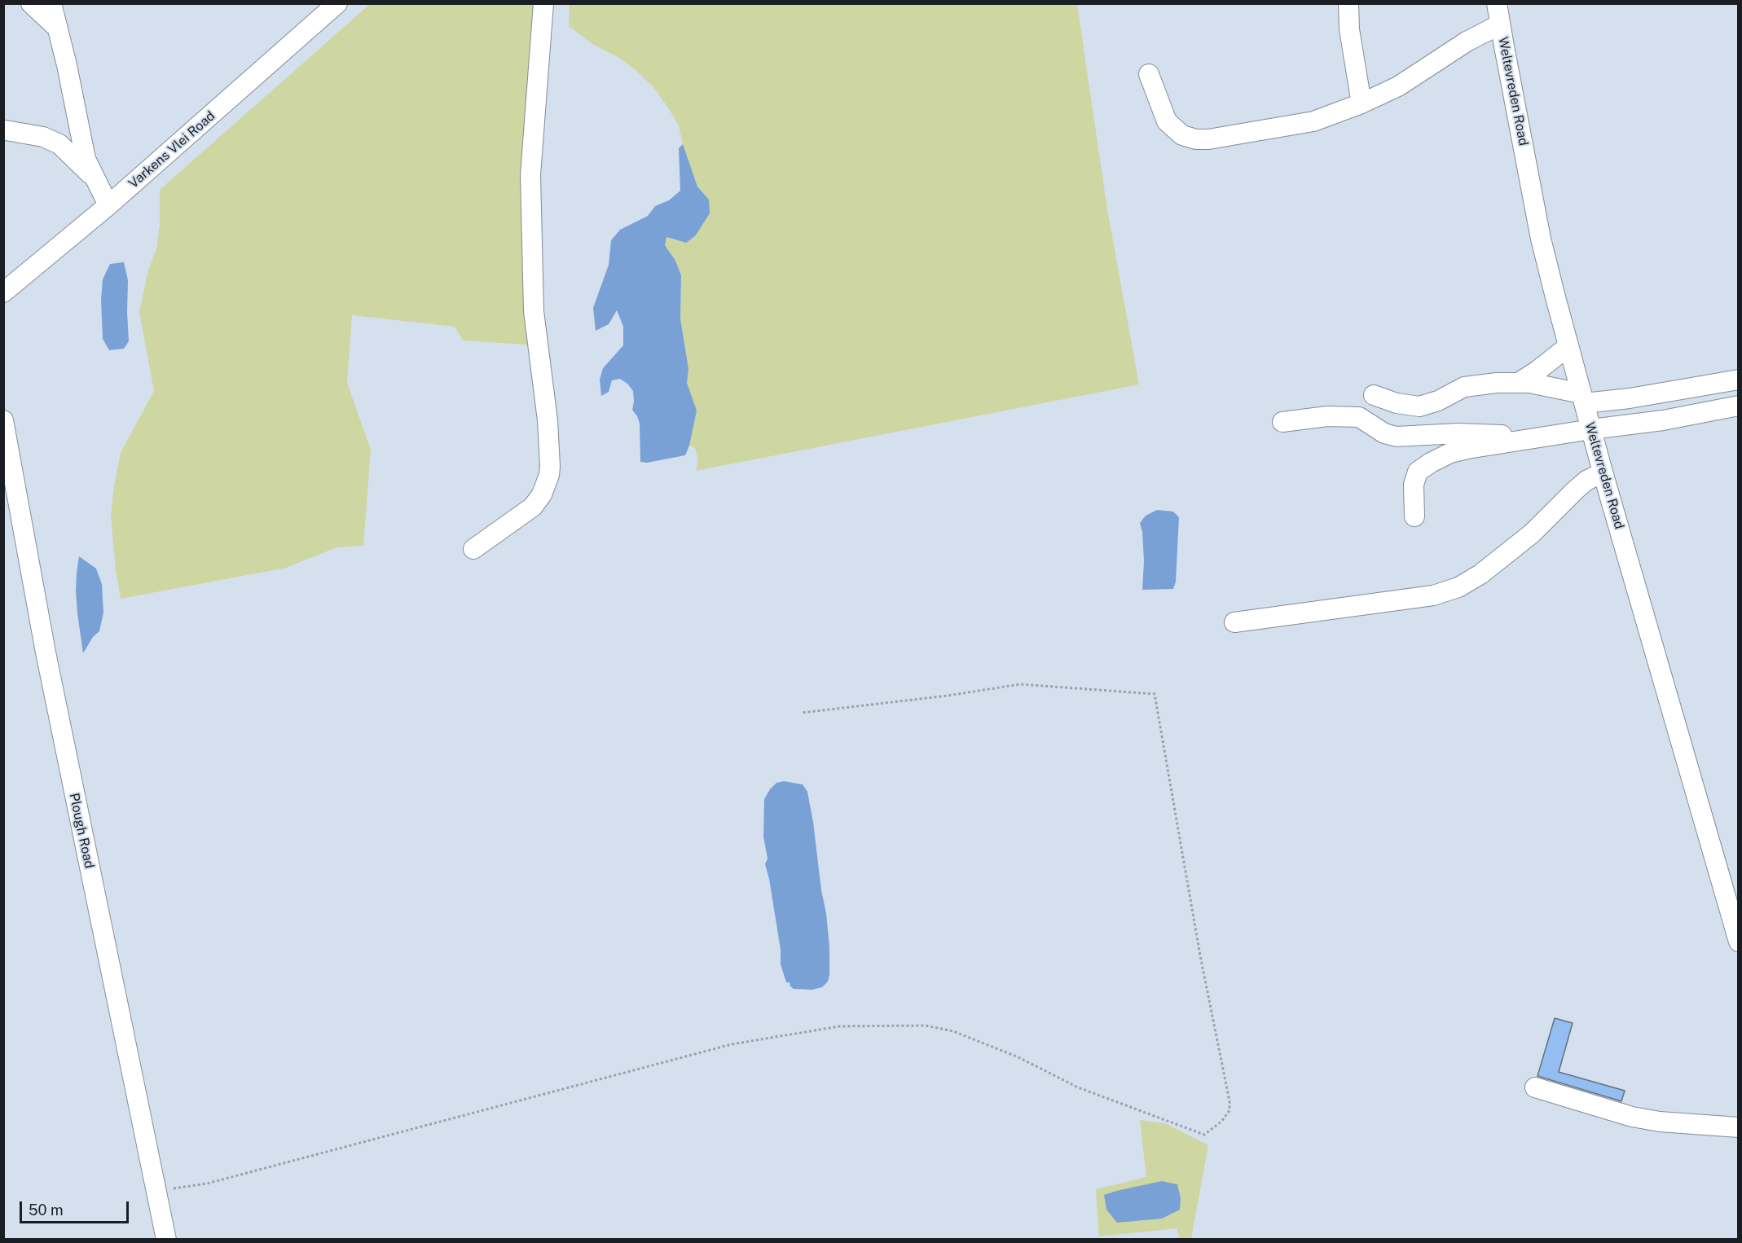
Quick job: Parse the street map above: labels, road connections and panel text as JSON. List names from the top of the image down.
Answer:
{
  "streets": {
    "street": ["Weltevreden Road", "Varkens Vlei Road", "Plough Road"]
  },
  "scale_bar": "50 m"
}
